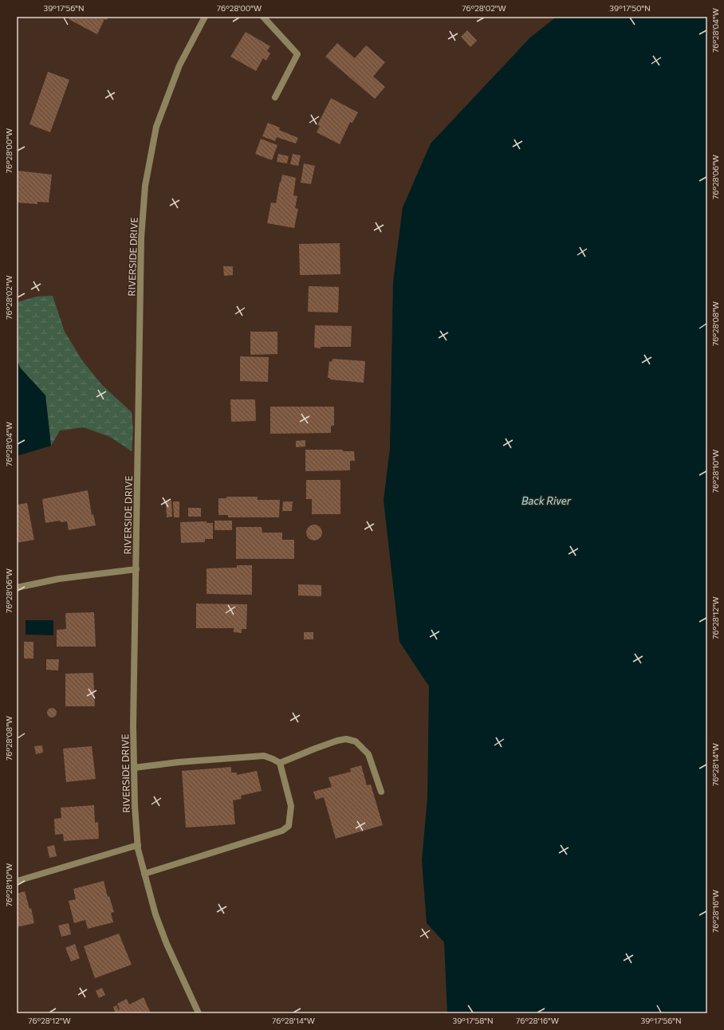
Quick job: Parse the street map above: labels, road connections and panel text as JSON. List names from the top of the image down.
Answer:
{
  "streets": {
    "street": ["RIVERSIDE DRIVE"]
  },
  "water": ["Back River"],
  "coordinates": [
    "39°17'56\"N",
    "76°28'00\"W",
    "76°28'02\"W",
    "39°17'50\"N",
    "76°28'04\"W",
    "76°28'06\"W",
    "76°28'08\"W",
    "76°28'10\"W",
    "76°28'12\"W",
    "76°28'14\"W",
    "76°28'16\"W",
    "39°17'58\"N"
  ]
}
